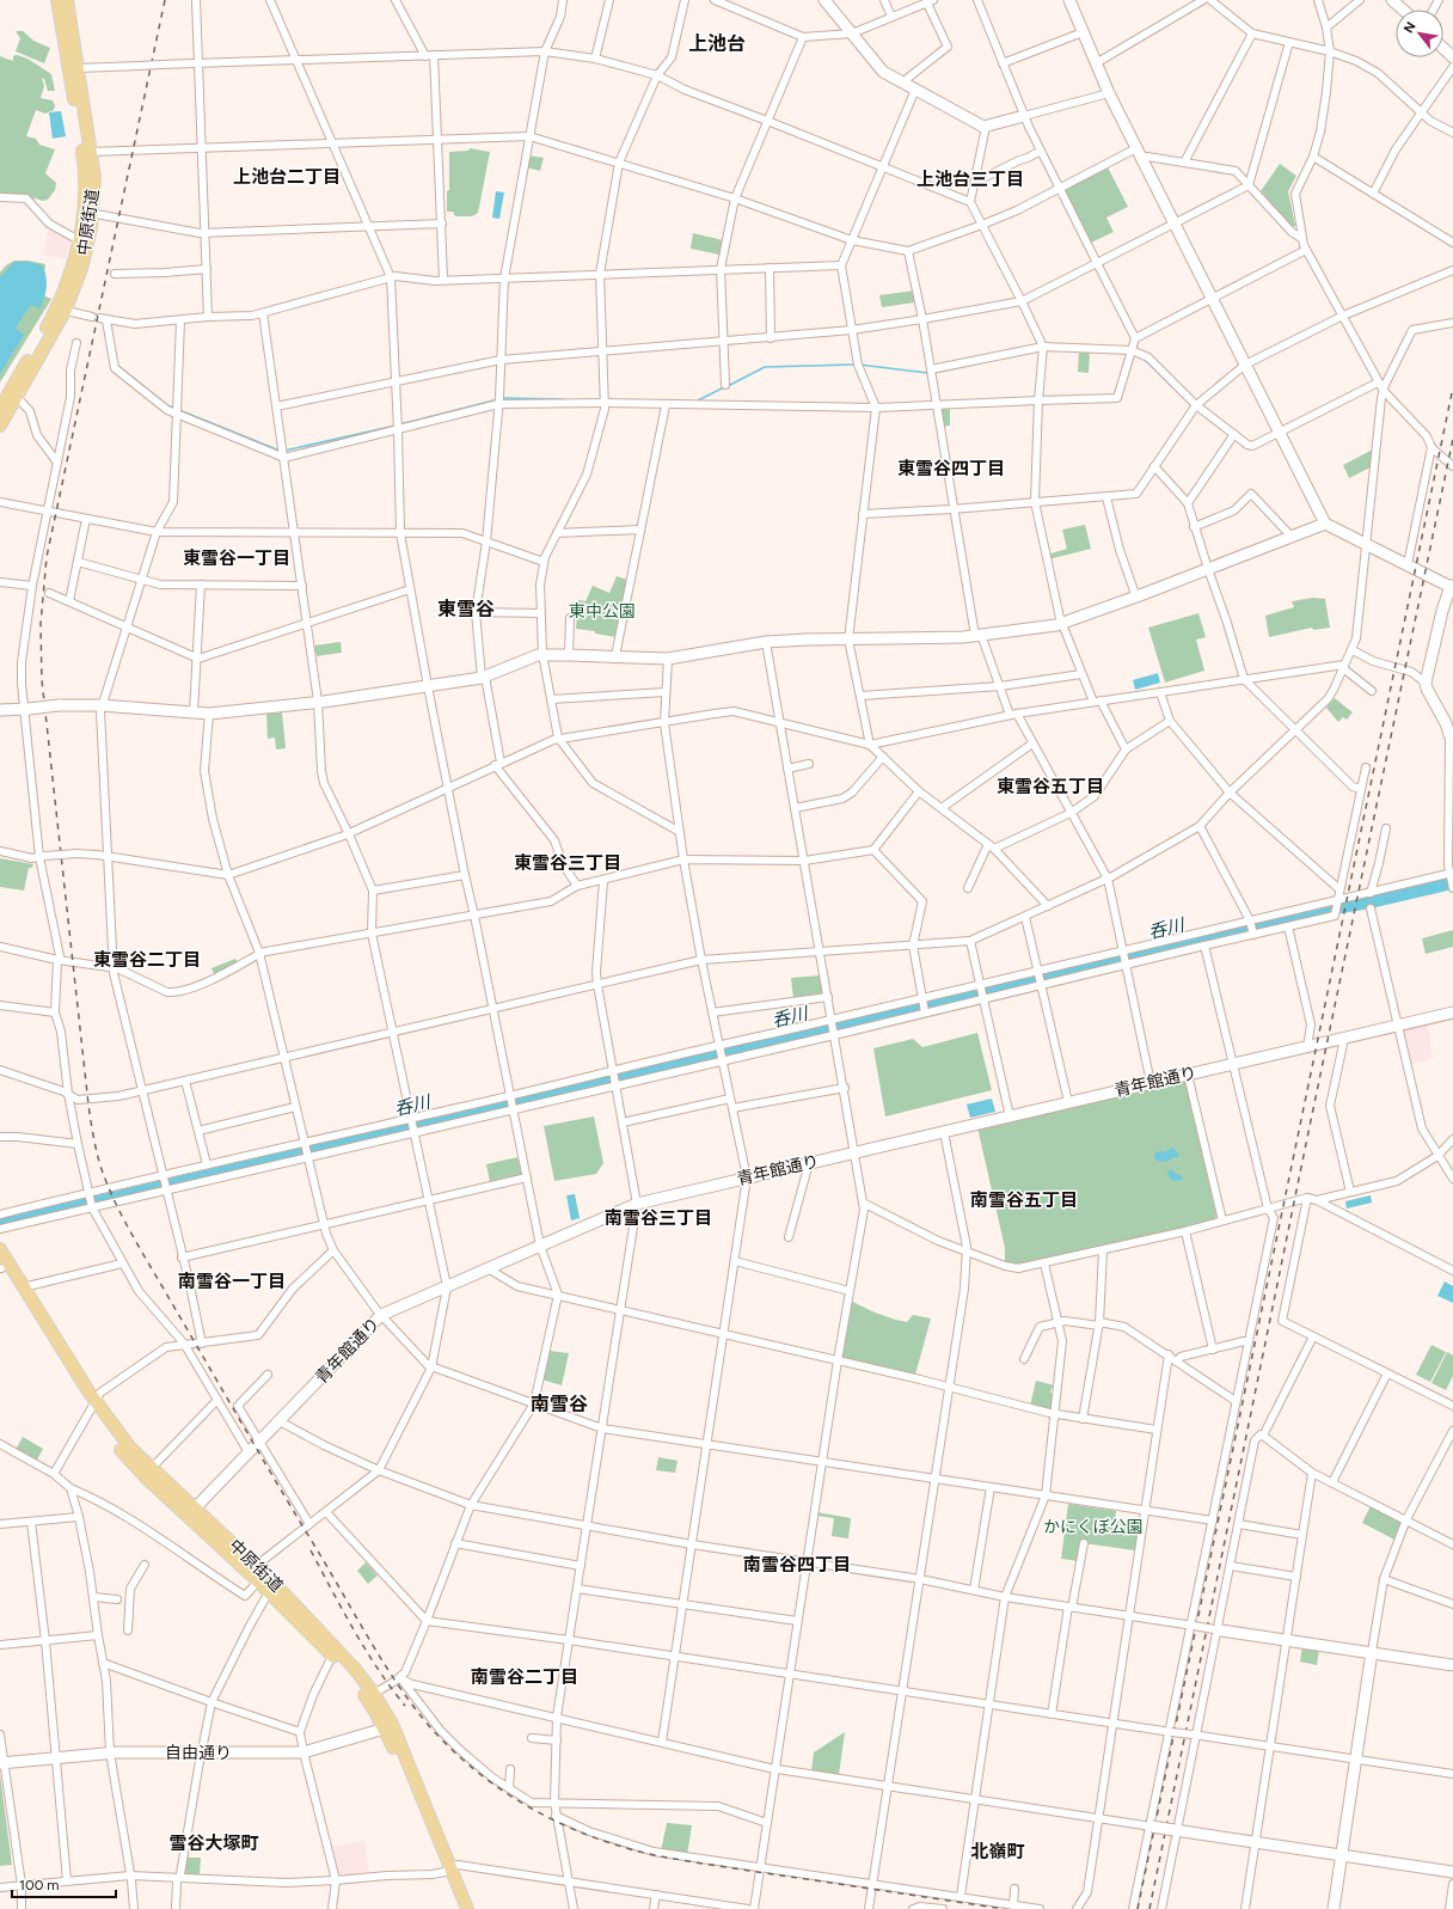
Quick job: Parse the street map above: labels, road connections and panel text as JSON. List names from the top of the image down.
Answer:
{
  "streets": {
    "main road": ["中原街道"],
    "street": ["青年館通り", "自由通り"]
  },
  "crossings": [
    ["中原街道", "青年館通り"],
    ["中原街道", "自由通り"]
  ],
  "districts": [
    "上池台",
    "上池台二丁目",
    "上池台三丁目",
    "東雪谷四丁目",
    "東雪谷一丁目",
    "東雪谷",
    "東雪谷五丁目",
    "東雪谷三丁目",
    "東雪谷二丁目",
    "南雪谷五丁目",
    "南雪谷三丁目",
    "南雪谷一丁目",
    "南雪谷",
    "南雪谷四丁目",
    "南雪谷二丁目",
    "雪谷大塚町",
    "北嶺町"
  ],
  "water": ["呑川"],
  "parks": ["東中公園", "かにくぼ公園"],
  "scale_bar": "100 m",
  "north": "top left"
}
